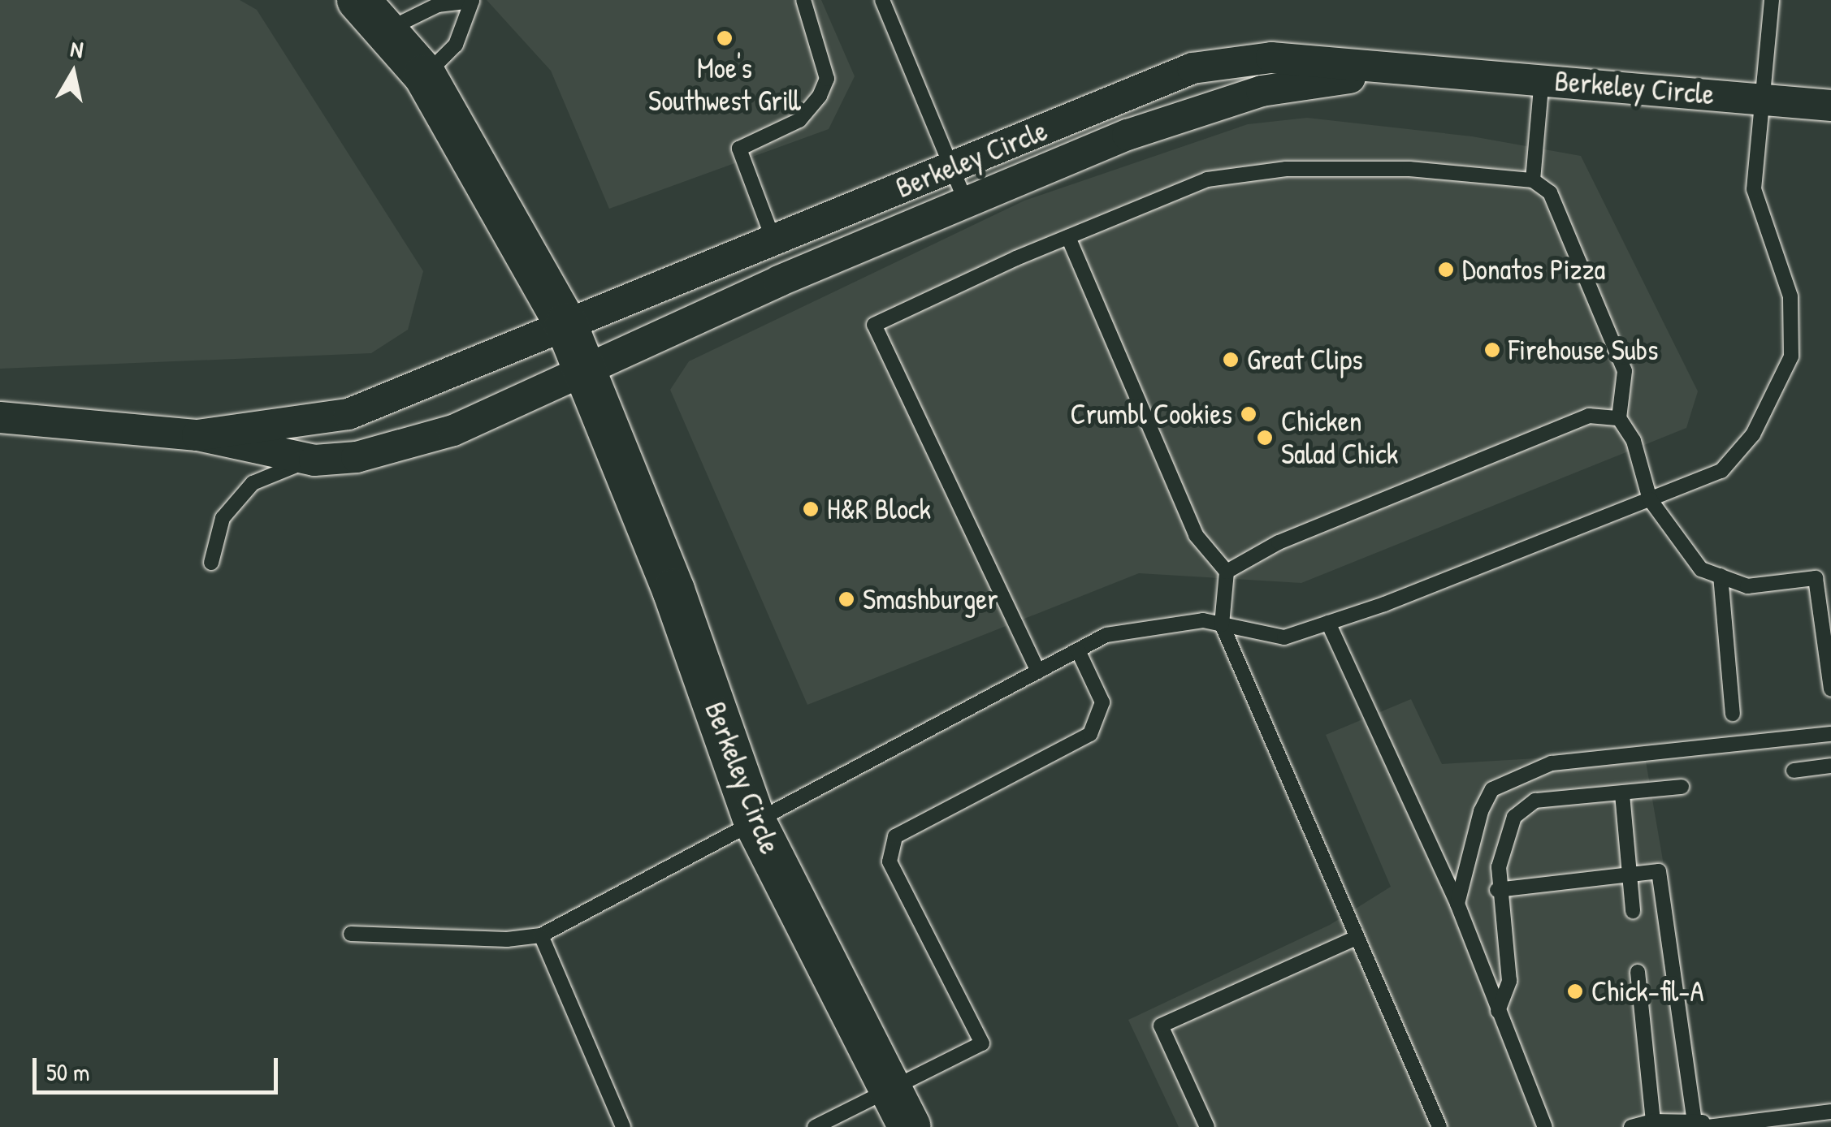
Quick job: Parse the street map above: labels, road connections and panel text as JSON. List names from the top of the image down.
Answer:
{
  "streets": {
    "street": ["Berkeley Circle"]
  },
  "places": [
    "Moe's Southwest Grill",
    "Donatos Pizza",
    "Firehouse Subs",
    "Great Clips",
    "Crumbl Cookies",
    "Chicken Salad Chick",
    "H&R Block",
    "Smashburger",
    "Chick-fil-A"
  ],
  "scale_bar": "50 m",
  "north": "top"
}
